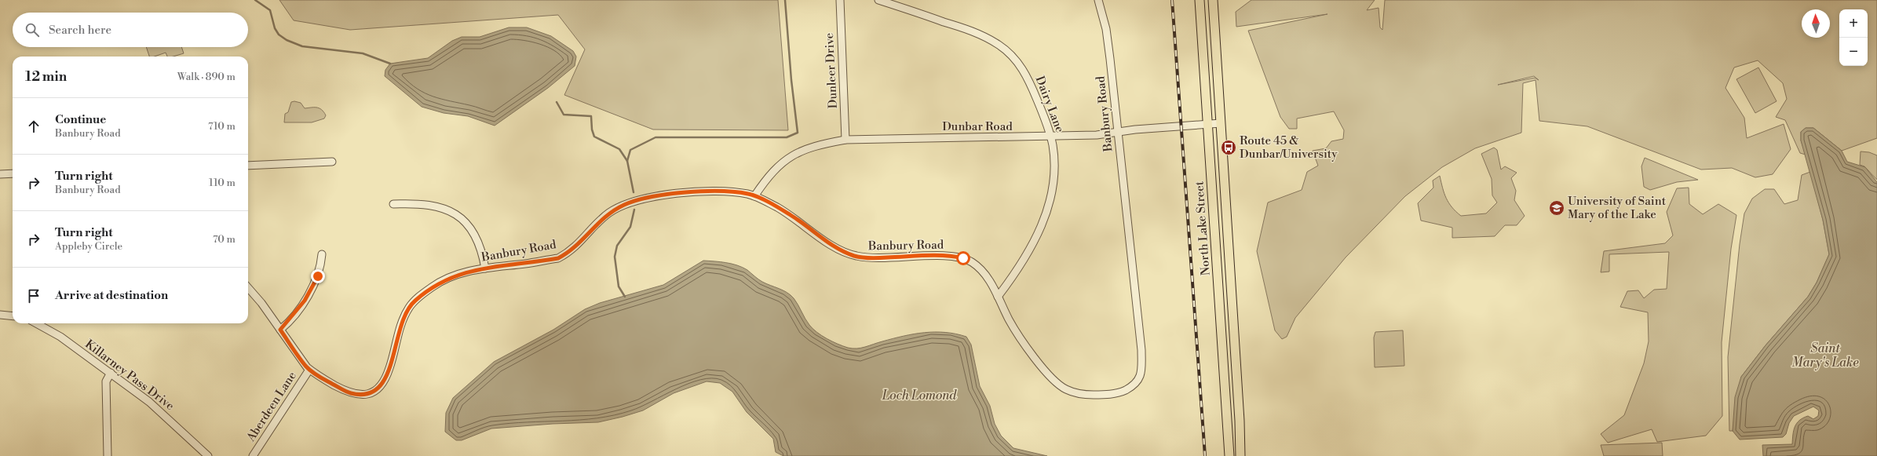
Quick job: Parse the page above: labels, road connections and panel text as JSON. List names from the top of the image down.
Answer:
{
  "streets": {
    "main road": ["North Lake Street"],
    "street": [
      "Dunleer Drive",
      "Dairy Lane",
      "Banbury Road",
      "Dunbar Road",
      "Killarney Pass Drive",
      "Aberdeen Lane"
    ]
  },
  "crossings": [
    ["Dunleer Drive", "Dunbar Road"],
    ["Dairy Lane", "Banbury Road"],
    ["Dairy Lane", "Dunbar Road"],
    ["Banbury Road", "Dunbar Road"],
    ["Banbury Road", "Aberdeen Lane"],
    ["Dunbar Road", "North Lake Street"]
  ],
  "water": ["Saint Mary's Lake", "Loch Lomond"],
  "places": {
    "bus stop": ["Route 45 & Dunbar/University"],
    "school or university": ["University of Saint Mary of the Lake"]
  },
  "north": "top",
  "page": {
    "map_buttons": ["+", "−"],
    "search": "Search here",
    "heading": ["12 min", "Walk · 890 m"],
    "list": [
      ["Continue", "Banbury Road", "710 m"],
      ["Turn right", "Banbury Road", "110 m"],
      ["Turn right", "Appleby Circle", "70 m"],
      "Arrive at destination"
    ]
  }
}
